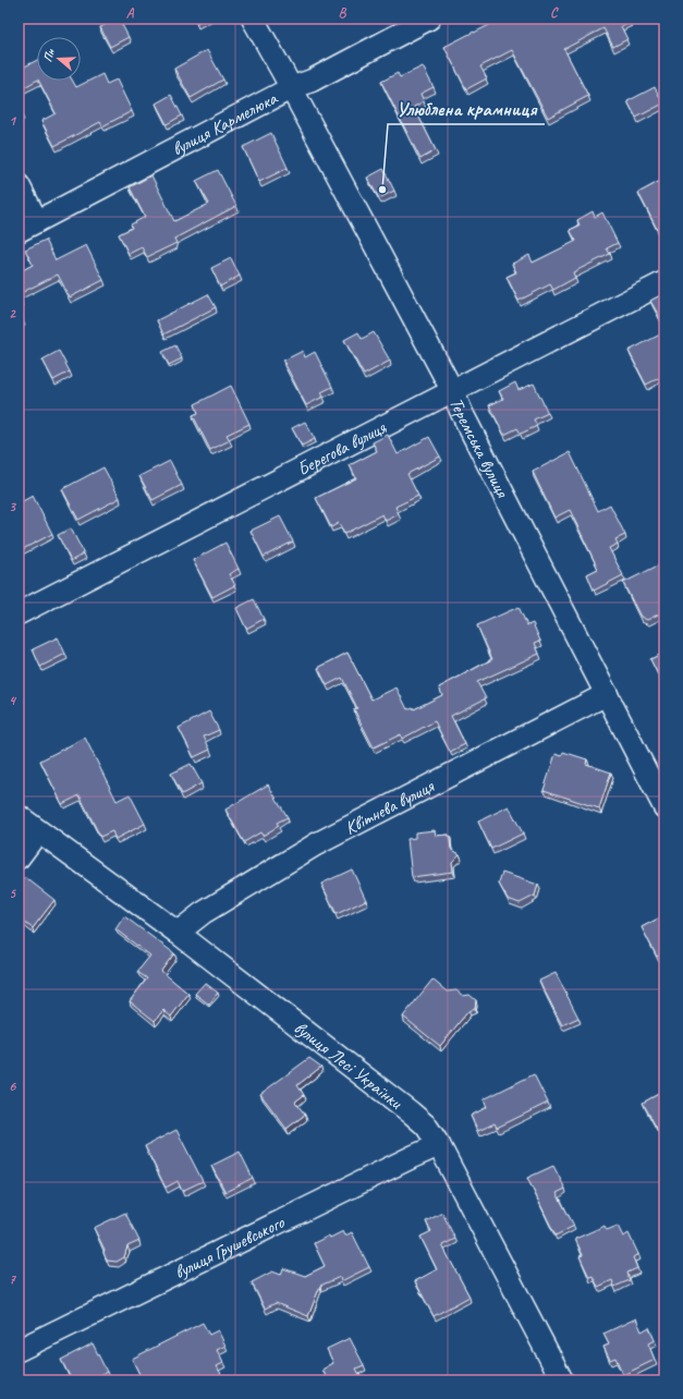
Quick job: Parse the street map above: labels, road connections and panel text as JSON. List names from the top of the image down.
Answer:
{
  "streets": {
    "street": [
      "вулиця Кармелюка",
      "Теремська вулиця",
      "Берегова вулиця",
      "Квітнева вулиця",
      "вулиця Лесі Українки",
      "вулиця Грушевського"
    ]
  },
  "crossings": [
    ["вулиця Кармелюка", "Теремська вулиця"],
    ["Теремська вулиця", "Берегова вулиця"],
    ["Теремська вулиця", "Квітнева вулиця"],
    ["Квітнева вулиця", "вулиця Лесі Українки"],
    ["вулиця Лесі Українки", "вулиця Грушевського"]
  ],
  "places": ["Улюблена крамниця"],
  "north": "left",
  "grid": {
    "columns": ["A", "B", "C"],
    "rows": [
      "1",
      "2",
      "3",
      "4",
      "5",
      "6",
      "7"
    ]
  }
}
